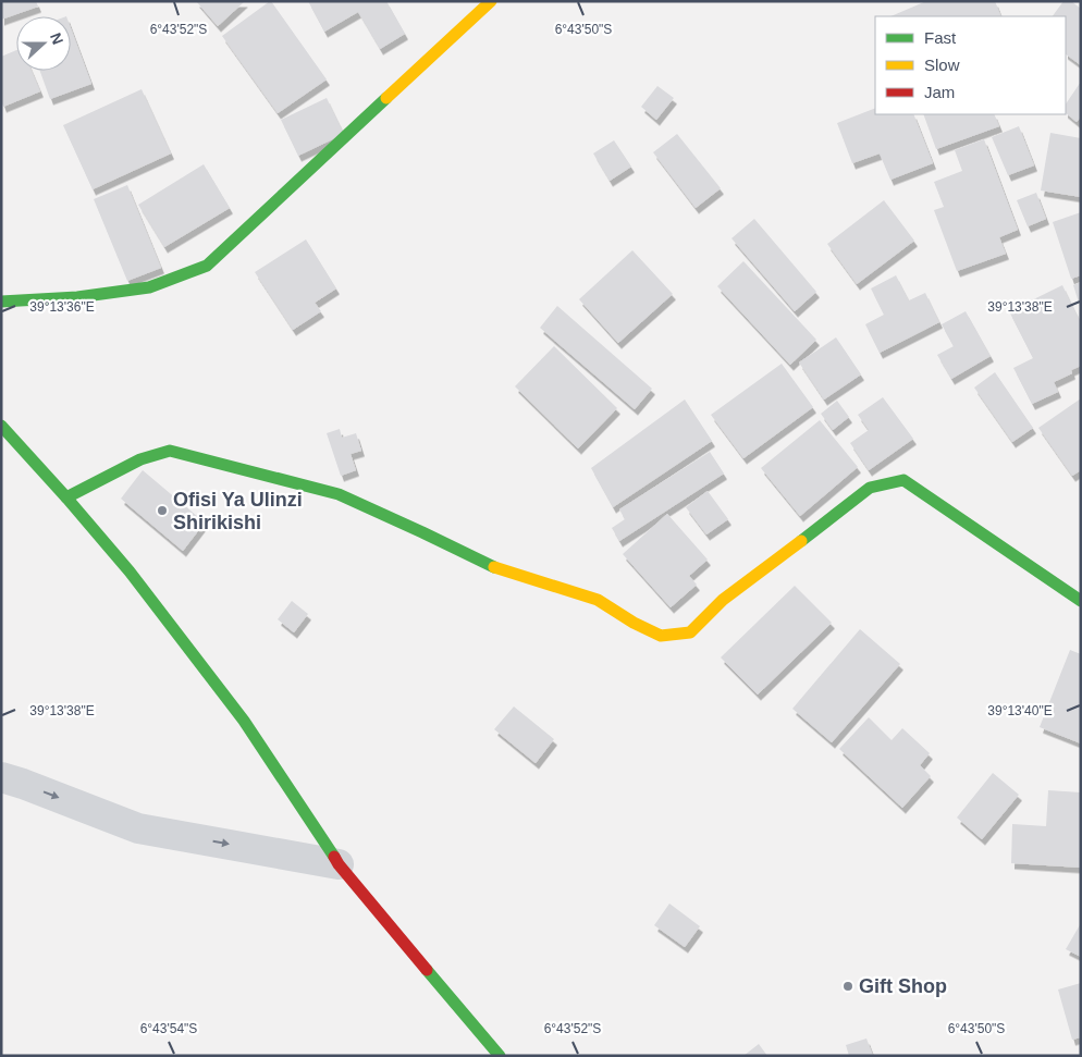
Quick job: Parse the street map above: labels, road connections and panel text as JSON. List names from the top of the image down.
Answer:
{
  "places": ["Ofisi Ya Ulinzi Shirikishi", "Gift Shop"],
  "legend": ["Fast", "Slow", "Jam"],
  "north": "right",
  "coordinates": [
    "6°43'52\"S",
    "6°43'50\"S",
    "39°13'36\"E",
    "39°13'38\"E",
    "39°13'40\"E",
    "6°43'54\"S"
  ]
}
